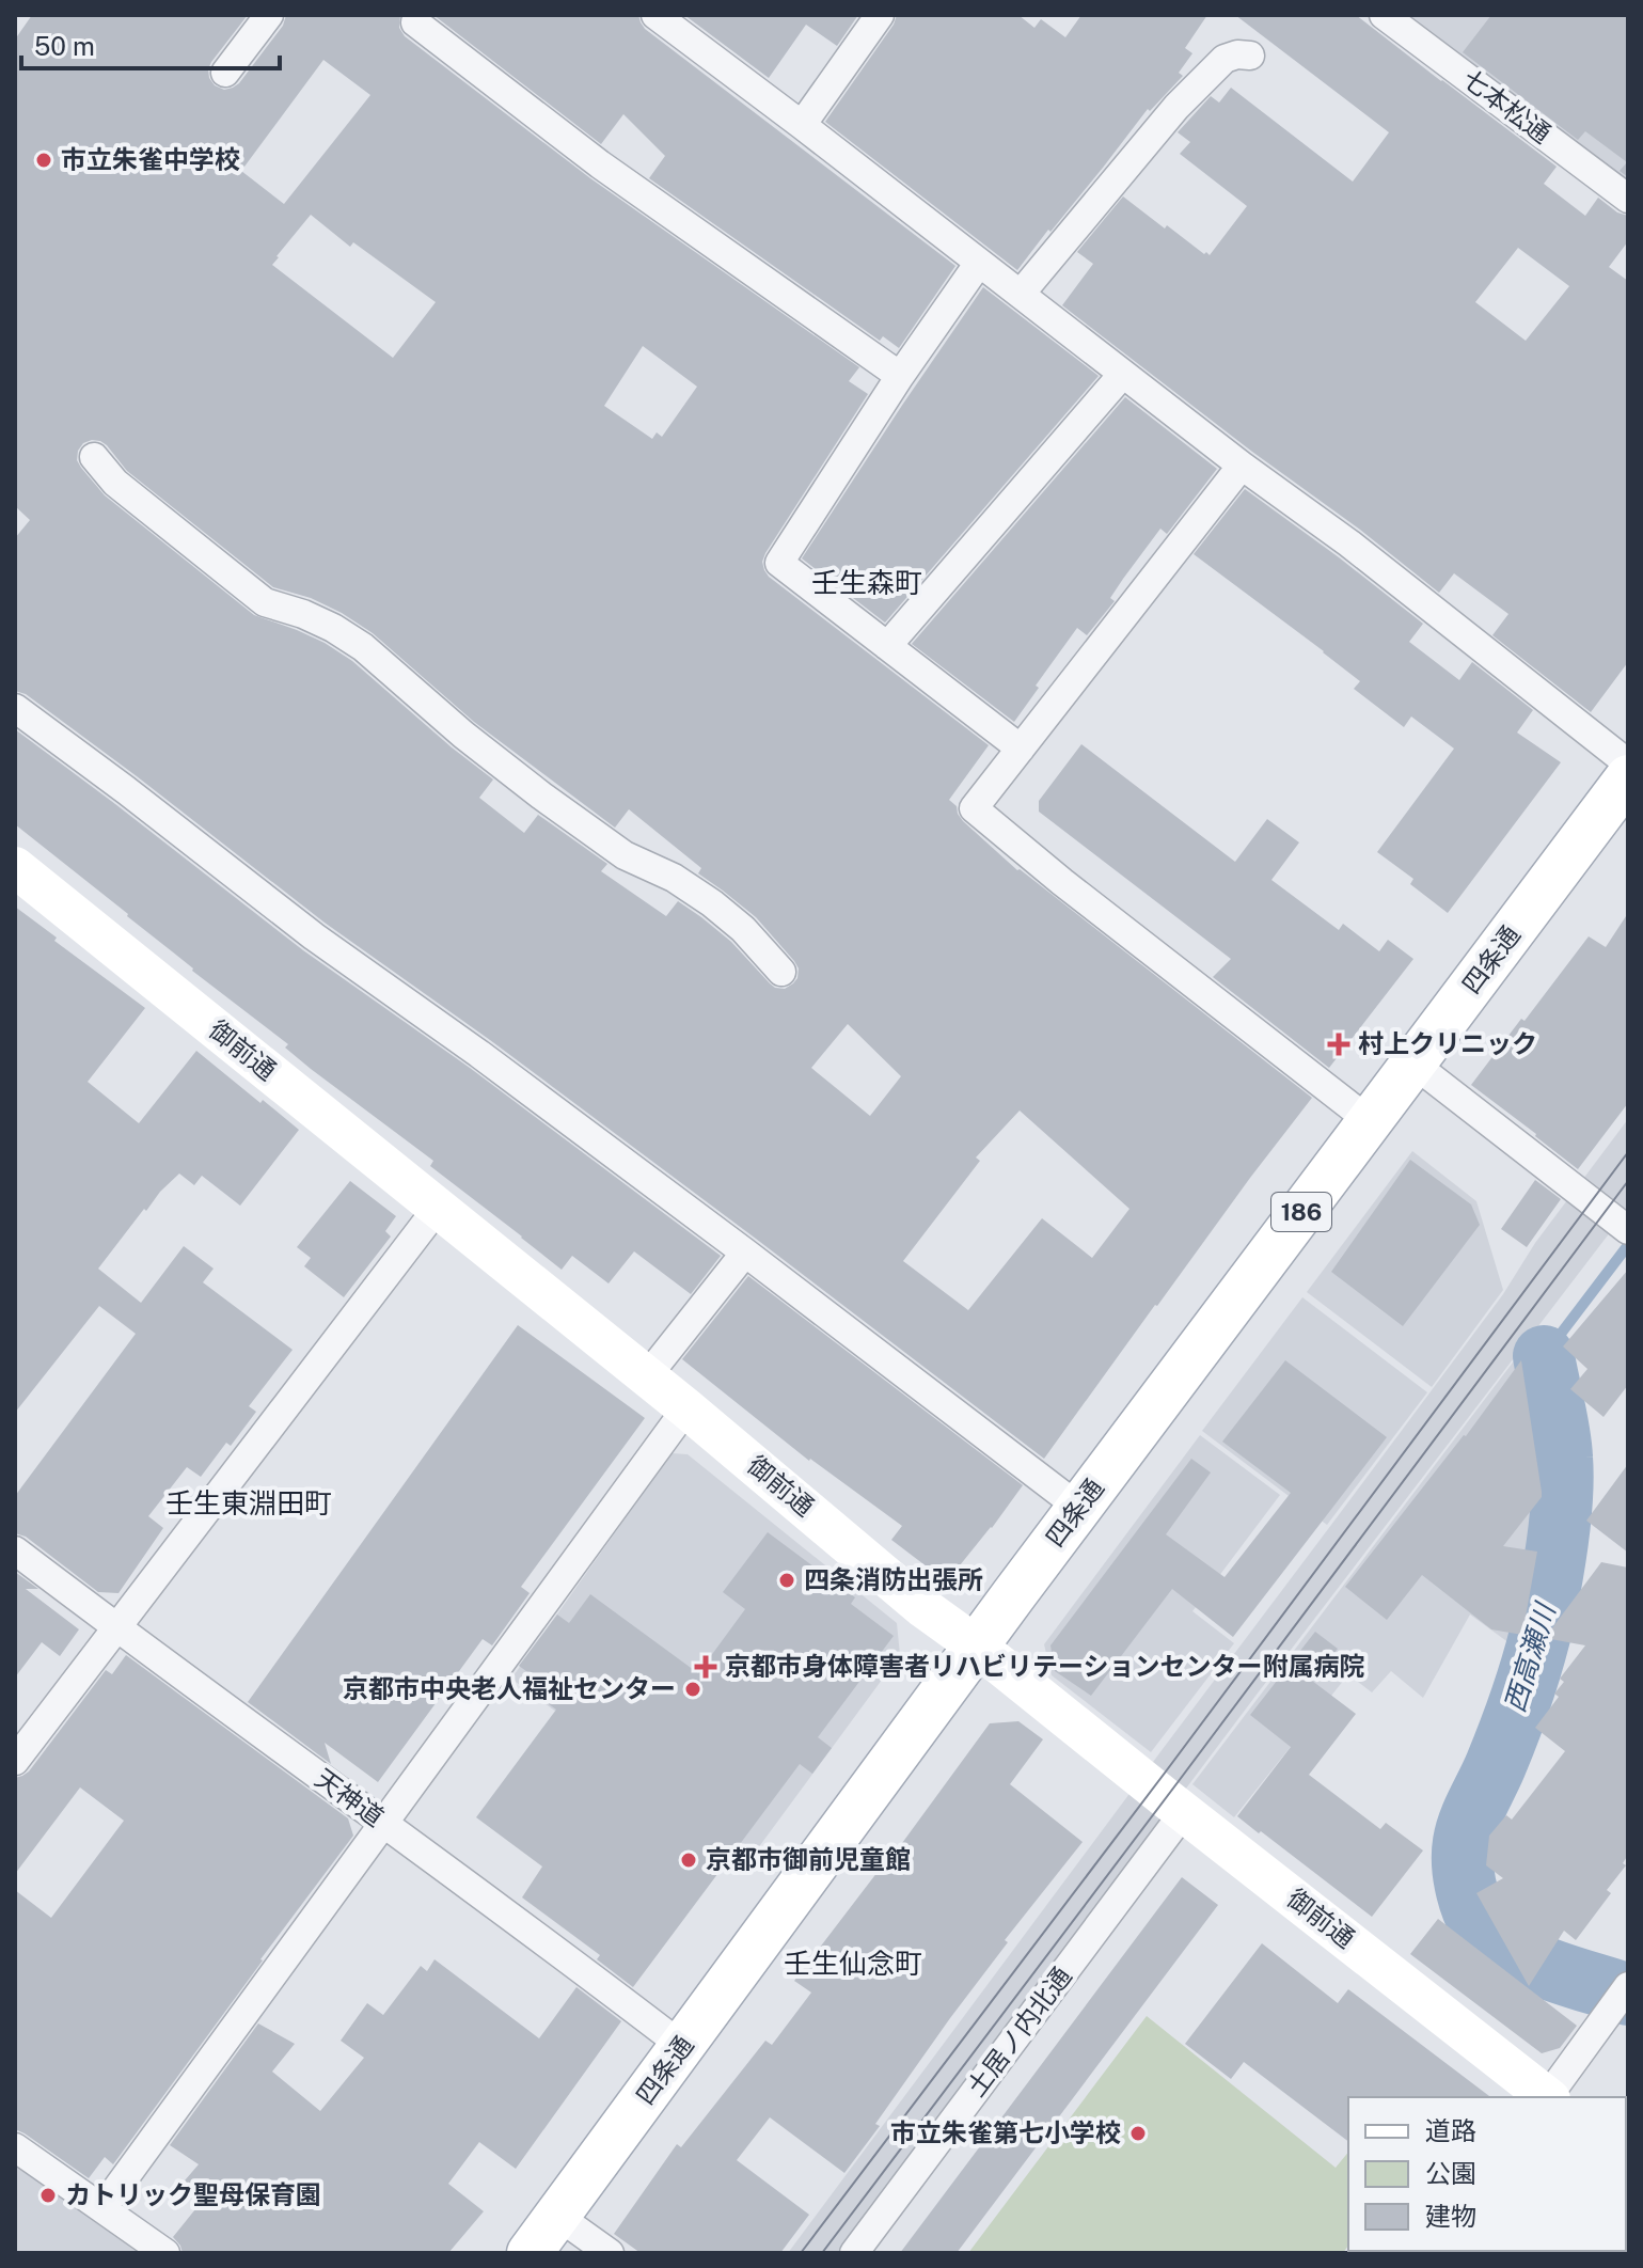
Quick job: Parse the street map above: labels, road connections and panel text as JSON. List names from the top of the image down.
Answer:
{
  "streets": {
    "main road": ["四条通", "186"],
    "street": [
      "七本松通",
      "御前通",
      "天神道",
      "土居ノ内北通"
    ]
  },
  "crossings": [
    ["四条通", "御前通"],
    ["四条通", "天神道"],
    ["御前通", "土居ノ内北通"]
  ],
  "districts": ["壬生森町", "壬生東淵田町", "壬生仙念町"],
  "water": ["西高瀬川"],
  "places": {
    "other": [
      "市立朱雀中学校",
      "四条消防出張所",
      "京都市中央老人福祉センター",
      "京都市御前児童館",
      "市立朱雀第七小学校",
      "カトリック聖母保育園"
    ],
    "health": ["村上クリニック", "京都市身体障害者リハビリテーションセンター附属病院"]
  },
  "legend": ["道路", "公園", "建物"],
  "scale_bar": "50 m"
}
